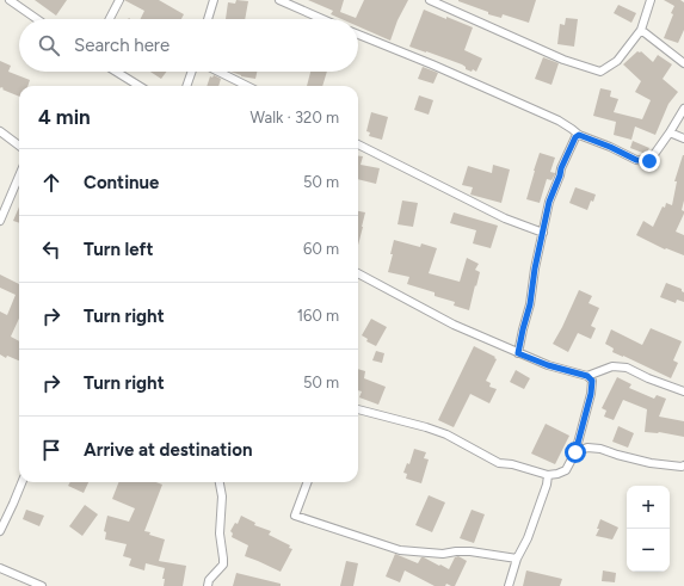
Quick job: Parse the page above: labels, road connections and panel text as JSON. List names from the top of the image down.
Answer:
{
  "page": {
    "search": "Search here",
    "heading": ["4 min", "Walk · 320 m"],
    "list": [
      ["Continue", "50 m"],
      ["Turn left", "60 m"],
      ["Turn right", "160 m"],
      ["Turn right", "50 m"],
      "Arrive at destination"
    ],
    "map_buttons": ["+", "−"]
  }
}
